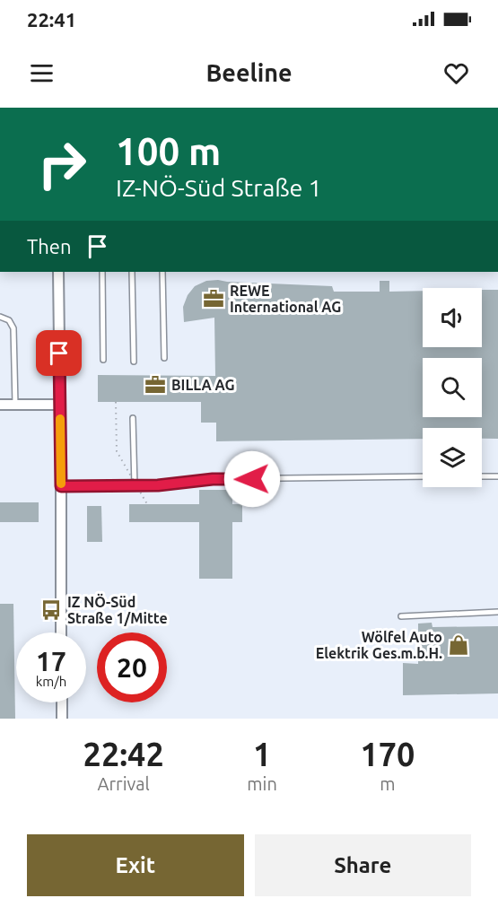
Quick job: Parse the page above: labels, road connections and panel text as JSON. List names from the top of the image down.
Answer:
{
  "places": {
    "office": ["REWE International AG", "BILLA AG"],
    "bus stop": ["IZ NÖ-Süd Straße 1/Mitte"],
    "shop": ["Wölfel Auto Elektrik Ges.m.b.H."]
  },
  "page": {
    "status": "22:41",
    "header": "Beeline",
    "turn": ["100 m", "IZ-NÖ-Süd Straße 1"],
    "then": "Then",
    "speed": "17 km/h",
    "limit": "20",
    "eta": [
      "22:42",
      "Arrival",
      "1",
      "min",
      "170",
      "m"
    ],
    "buttons": ["Exit", "Share"]
  }
}
